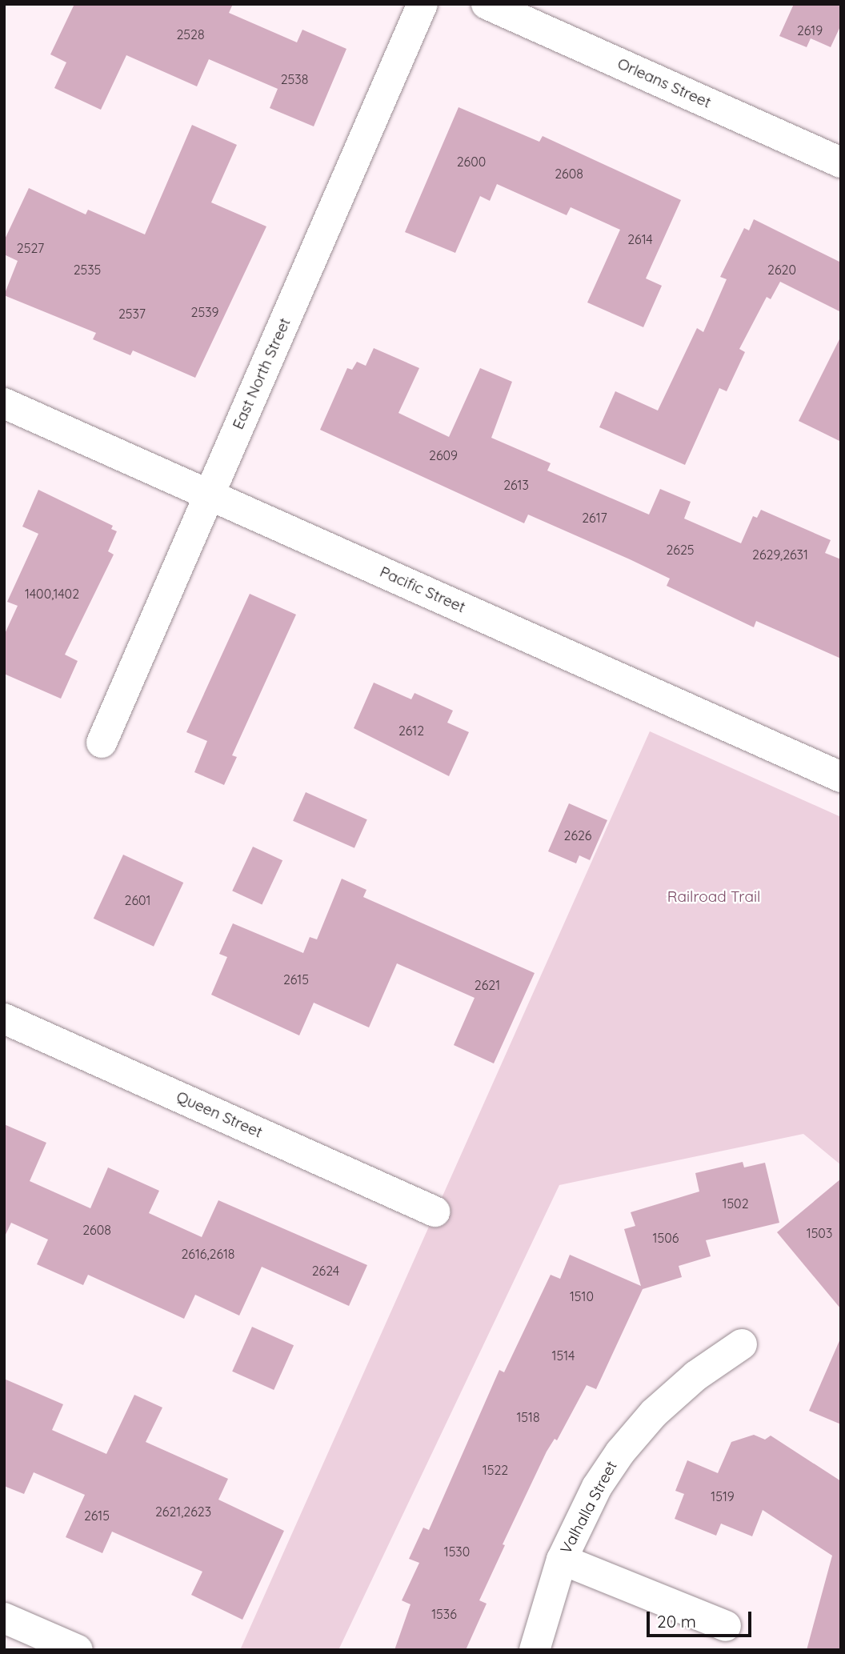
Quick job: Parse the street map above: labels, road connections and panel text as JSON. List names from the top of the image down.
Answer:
{
  "streets": {
    "street": [
      "Orleans Street",
      "East North Street",
      "Pacific Street",
      "Queen Street",
      "Valhalla Street"
    ]
  },
  "crossings": [
    ["East North Street", "Pacific Street"]
  ],
  "parks": ["Railroad Trail"],
  "house_numbers": [
    "2619",
    "2528",
    "2538",
    "2600",
    "2608",
    "2614",
    "2527",
    "2535",
    "2620",
    "2539",
    "2537",
    "2609",
    "2613",
    "2617",
    "2625",
    "2629,2631",
    "1400,1402",
    "2612",
    "2626",
    "2601",
    "2615",
    "2621",
    "1502",
    "2608",
    "1503",
    "1506",
    "2616,2618",
    "2624",
    "1510",
    "1514",
    "1518",
    "1522",
    "1519",
    "2621,2623",
    "2615",
    "1530",
    "1536"
  ],
  "scale_bar": "20 m"
}
